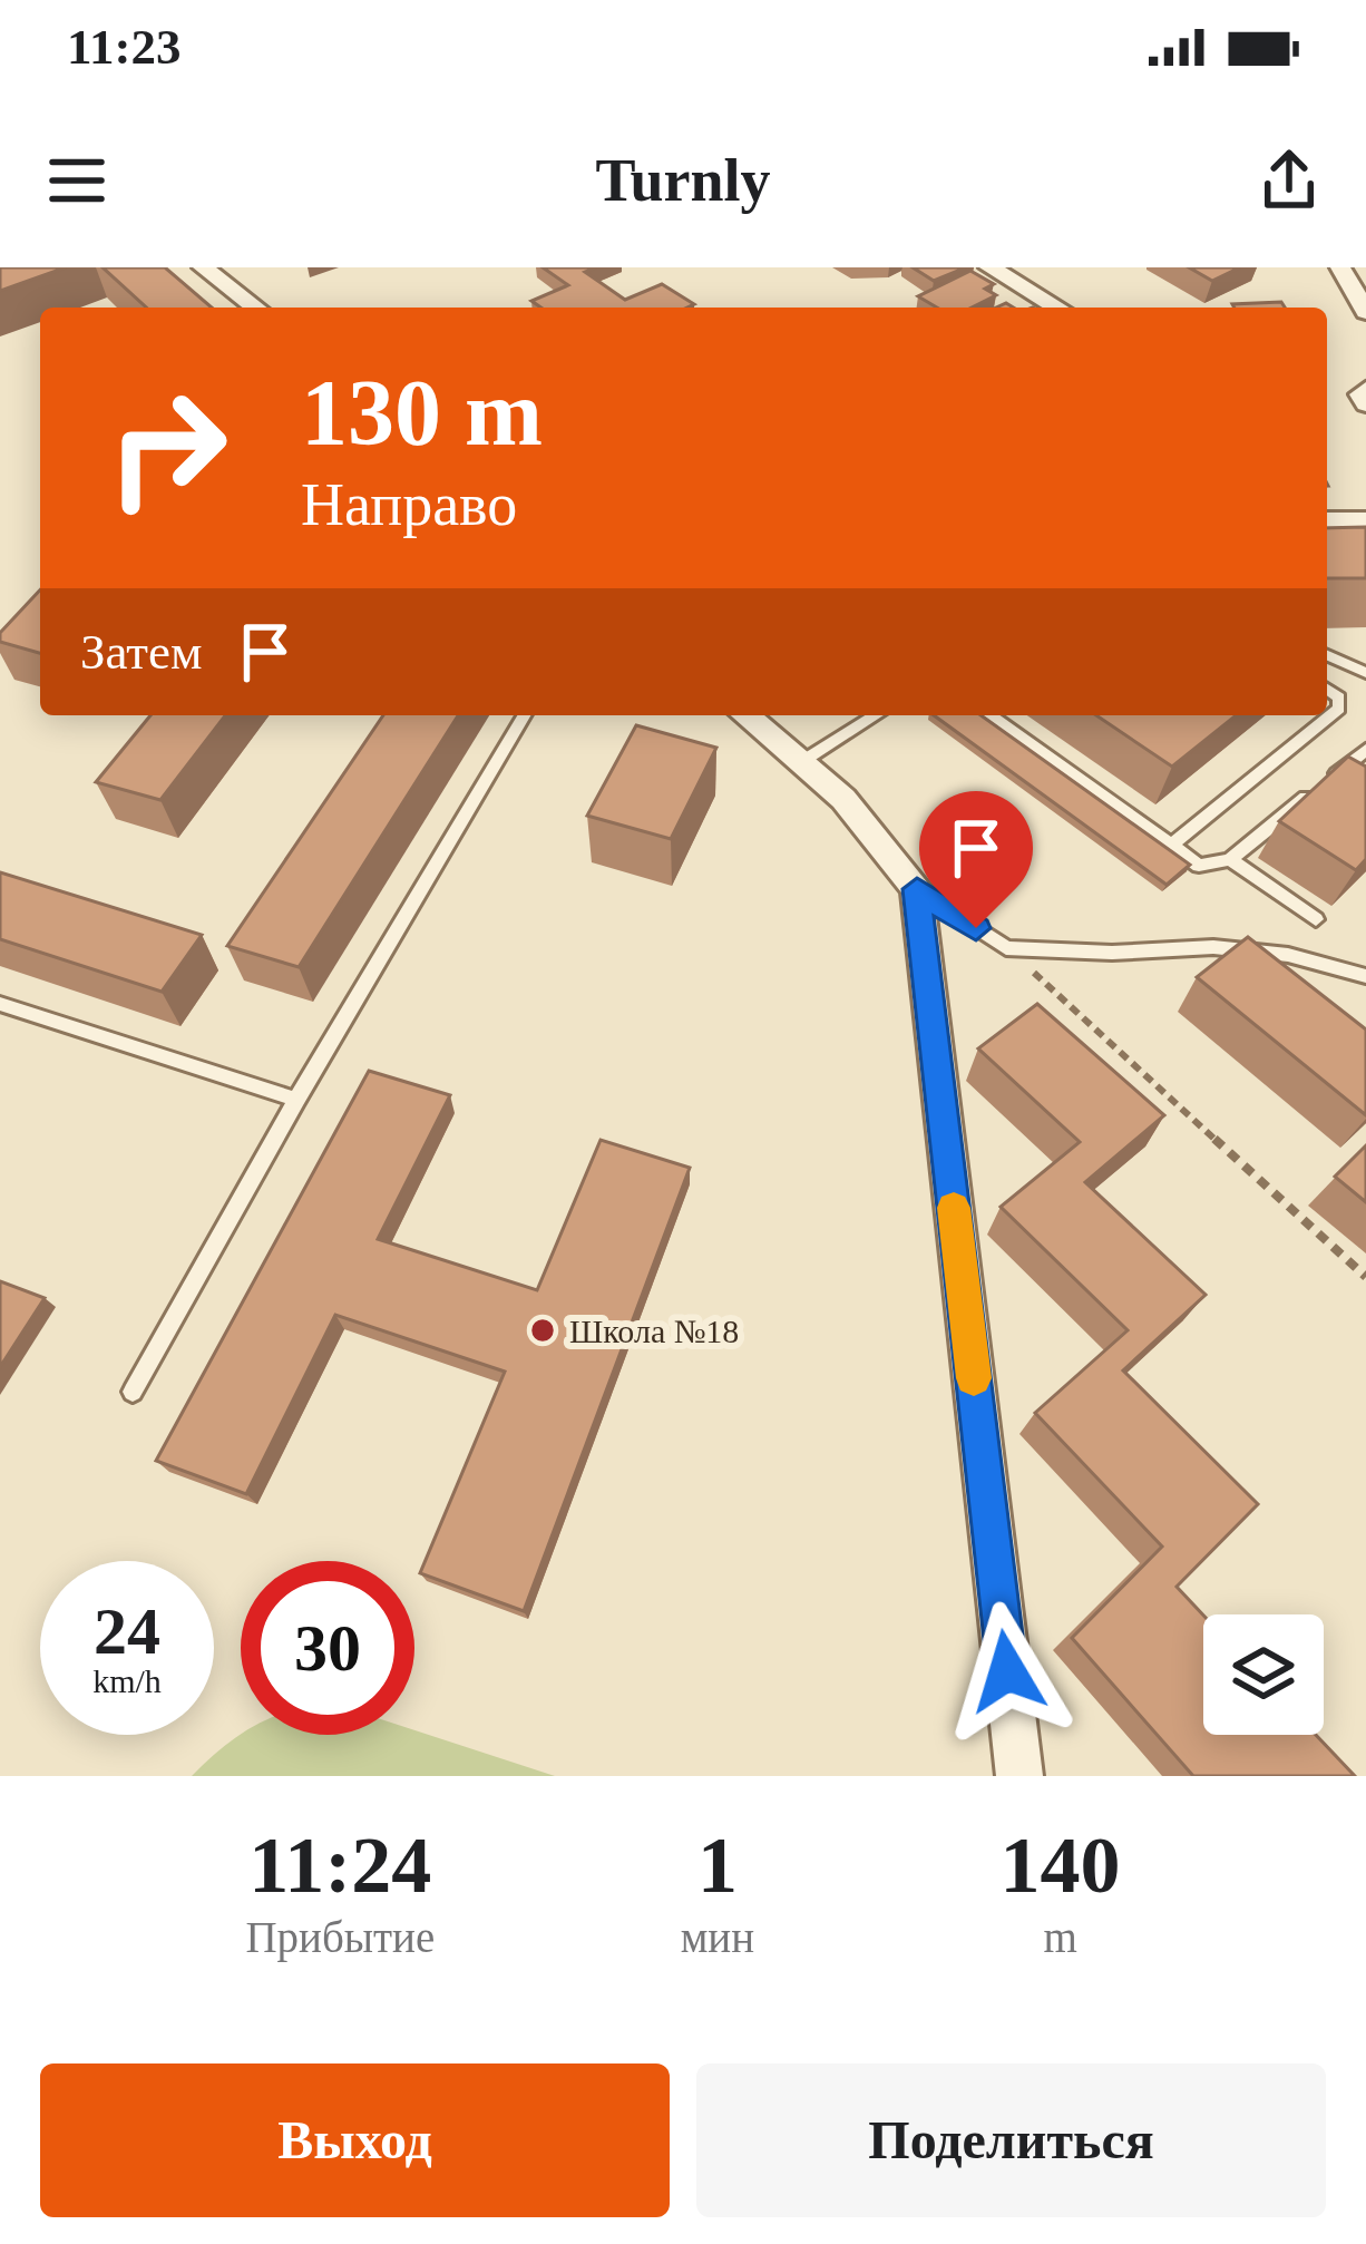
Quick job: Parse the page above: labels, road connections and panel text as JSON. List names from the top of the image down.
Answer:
{
  "places": ["Школа №18"],
  "page": {
    "status": "11:23",
    "header": "Turnly",
    "turn": ["130 m", "Направо"],
    "then": "Затем",
    "speed": "24 km/h",
    "limit": "30",
    "eta": [
      "11:24",
      "Прибытие",
      "1",
      "мин",
      "140",
      "m"
    ],
    "buttons": ["Выход", "Поделиться"]
  }
}
